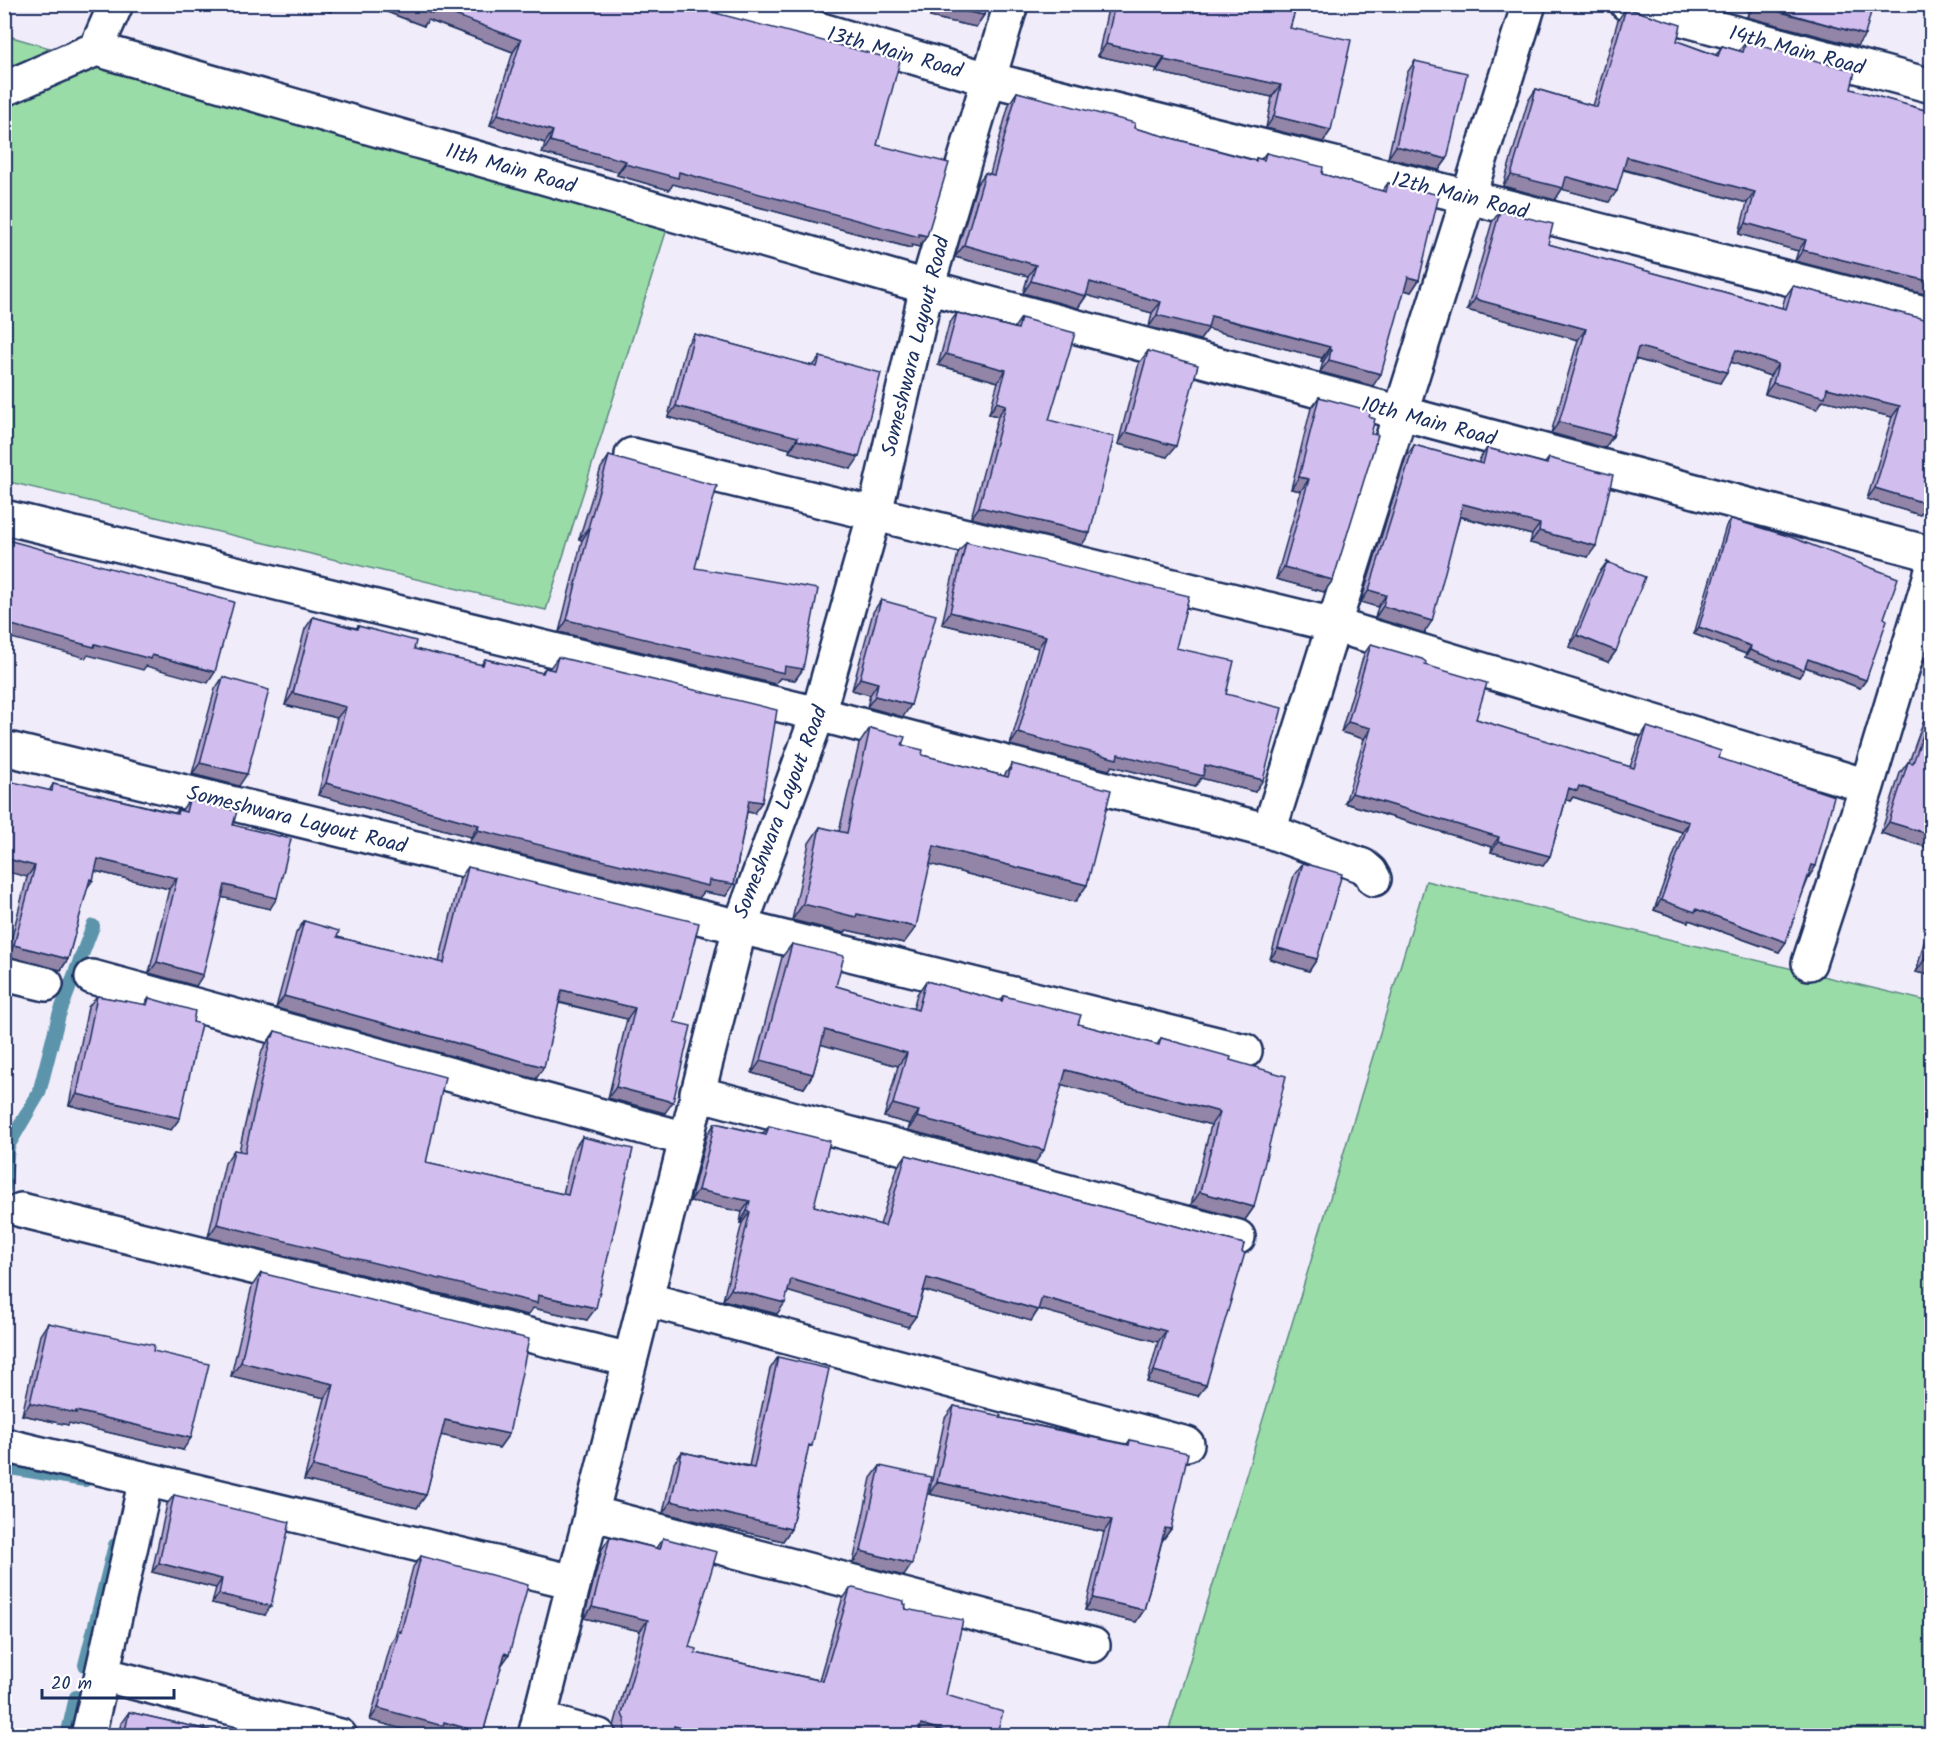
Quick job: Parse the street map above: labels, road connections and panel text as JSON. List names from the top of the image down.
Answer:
{
  "streets": {
    "street": [
      "14th Main Road",
      "13th Main Road",
      "11th Main Road",
      "12th Main Road",
      "Someshwara Layout Road",
      "10th Main Road"
    ]
  },
  "crossings": [
    ["13th Main Road", "12th Main Road"],
    ["13th Main Road", "Someshwara Layout Road"],
    ["11th Main Road", "Someshwara Layout Road"],
    ["11th Main Road", "10th Main Road"],
    ["12th Main Road", "Someshwara Layout Road"],
    ["Someshwara Layout Road", "10th Main Road"]
  ],
  "scale_bar": "20 m"
}
